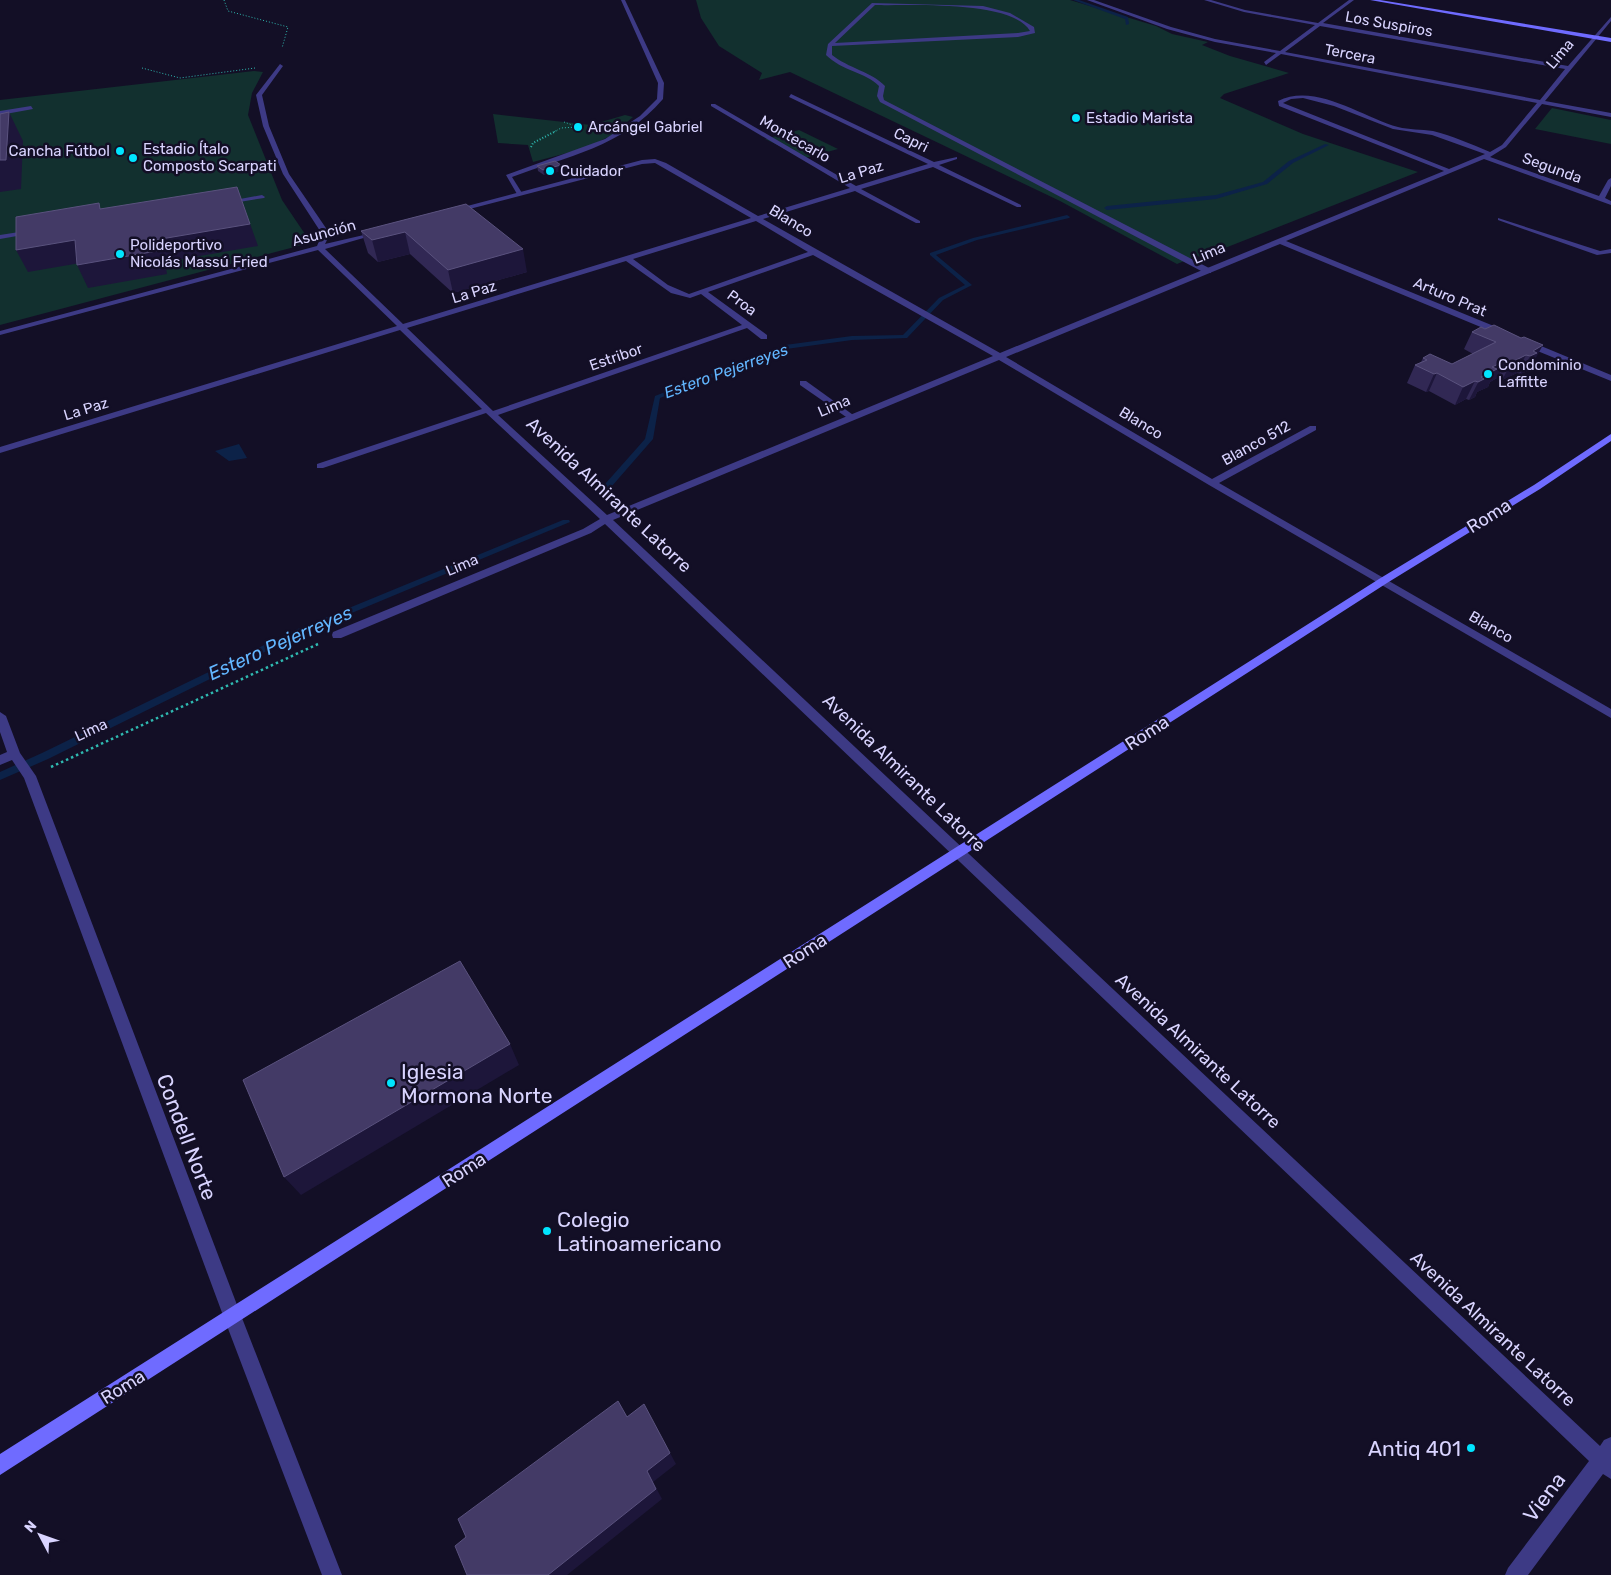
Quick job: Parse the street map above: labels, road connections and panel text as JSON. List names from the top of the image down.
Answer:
{
  "streets": {
    "street": [
      "Los Suspiros",
      "Tercera",
      "Lima",
      "Montecarlo",
      "Capri",
      "Segunda",
      "La Paz",
      "Blanco",
      "Asunción",
      "Arturo Prat",
      "Proa",
      "Estribor",
      "Blanco 512",
      "Avenida Almirante Latorre",
      "Roma",
      "Condell Norte",
      "Viena"
    ]
  },
  "crossings": [
    ["Los Suspiros", "Lima"],
    ["Tercera", "Lima"],
    ["Lima", "Segunda"],
    ["Lima", "Blanco"],
    ["Lima", "Arturo Prat"],
    ["Lima", "Avenida Almirante Latorre"],
    ["Lima", "Condell Norte"],
    ["Montecarlo", "La Paz"],
    ["Capri", "La Paz"],
    ["La Paz", "Blanco"],
    ["La Paz", "Avenida Almirante Latorre"],
    ["Blanco", "Blanco 512"],
    ["Blanco", "Roma"],
    ["Asunción", "Avenida Almirante Latorre"],
    ["Proa", "Estribor"],
    ["Estribor", "Avenida Almirante Latorre"],
    ["Avenida Almirante Latorre", "Roma"],
    ["Avenida Almirante Latorre", "Viena"],
    ["Roma", "Condell Norte"]
  ],
  "water": ["Estero Pejerreyes"],
  "places": [
    "Estadio Marista",
    "Arcángel Gabriel",
    "Cancha Fútbol",
    "Estadio Ítalo Composto Scarpati",
    "Cuidador",
    "Polideportivo Nicolás Massú Fried",
    "Condominio Laffitte",
    "Iglesia Mormona Norte",
    "Colegio Latinoamericano",
    "Antiq 401"
  ],
  "north": "top left"
}
